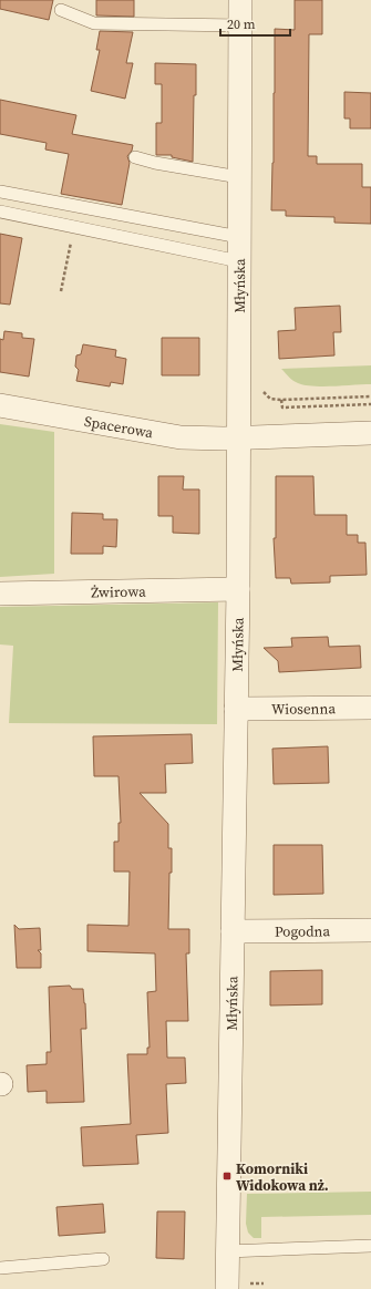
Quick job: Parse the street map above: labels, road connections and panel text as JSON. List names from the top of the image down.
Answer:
{
  "streets": {
    "street": [
      "Młyńska",
      "Spacerowa",
      "Żwirowa",
      "Wiosenna",
      "Pogodna"
    ]
  },
  "crossings": [
    ["Młyńska", "Spacerowa"],
    ["Młyńska", "Żwirowa"],
    ["Młyńska", "Wiosenna"],
    ["Młyńska", "Pogodna"]
  ],
  "places": {
    "transit": ["Komorniki Widokowa nż."]
  },
  "scale_bar": "20 m"
}
